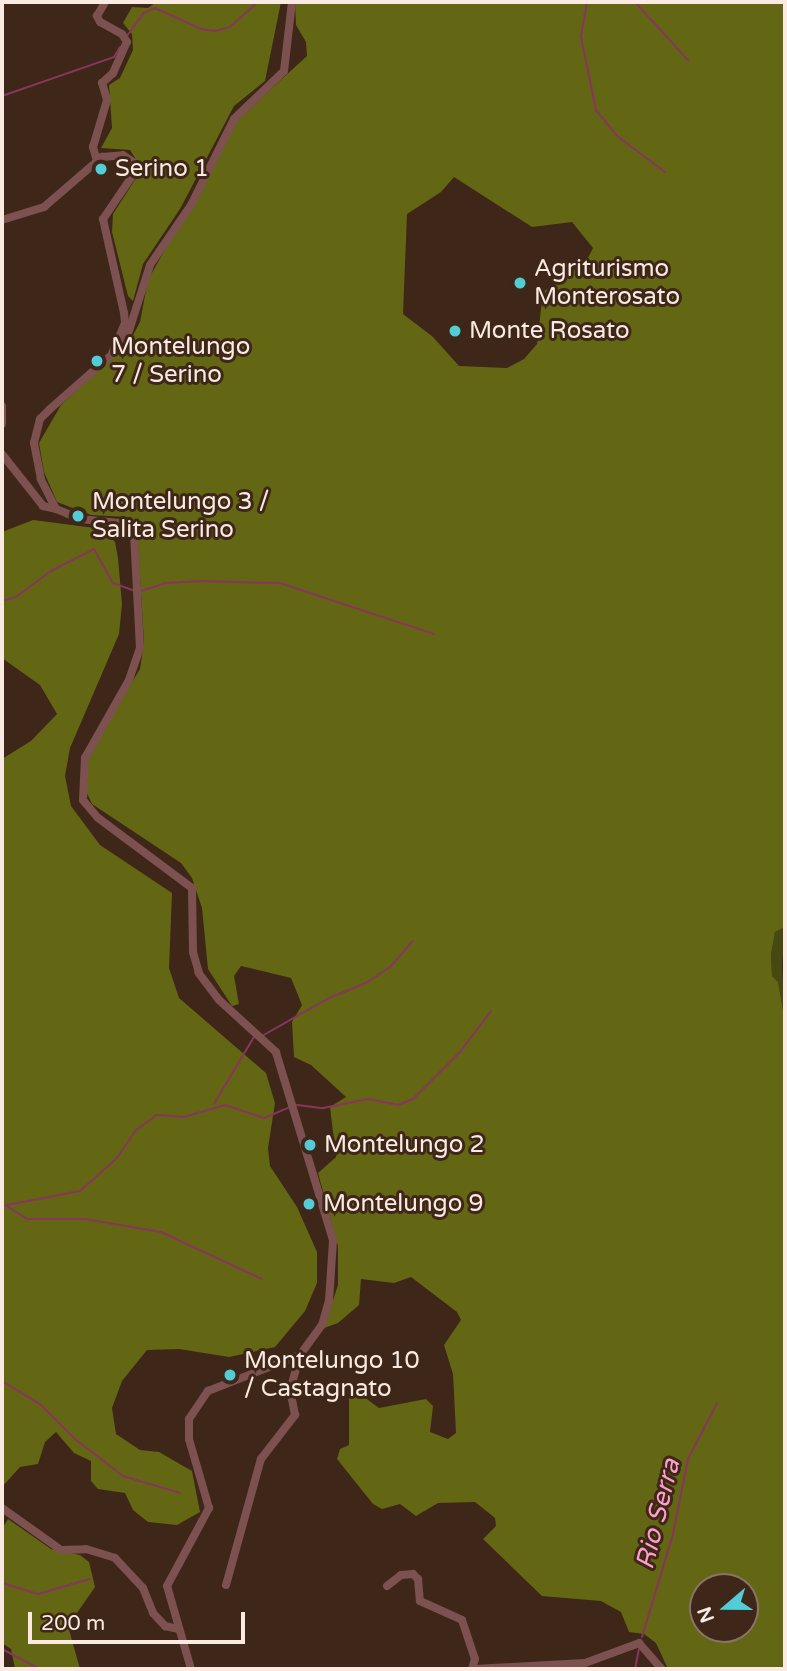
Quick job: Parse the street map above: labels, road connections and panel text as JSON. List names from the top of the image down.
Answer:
{
  "water": ["Rio Serra"],
  "places": [
    "Serino 1",
    "Agriturismo Monterosato",
    "Monte Rosato",
    "Montelungo 7 / Serino",
    "Montelungo 3 / Salita Serino",
    "Montelungo 2",
    "Montelungo 9",
    "Montelungo 10 / Castagnato"
  ],
  "scale_bar": "200 m",
  "north": "left"
}
